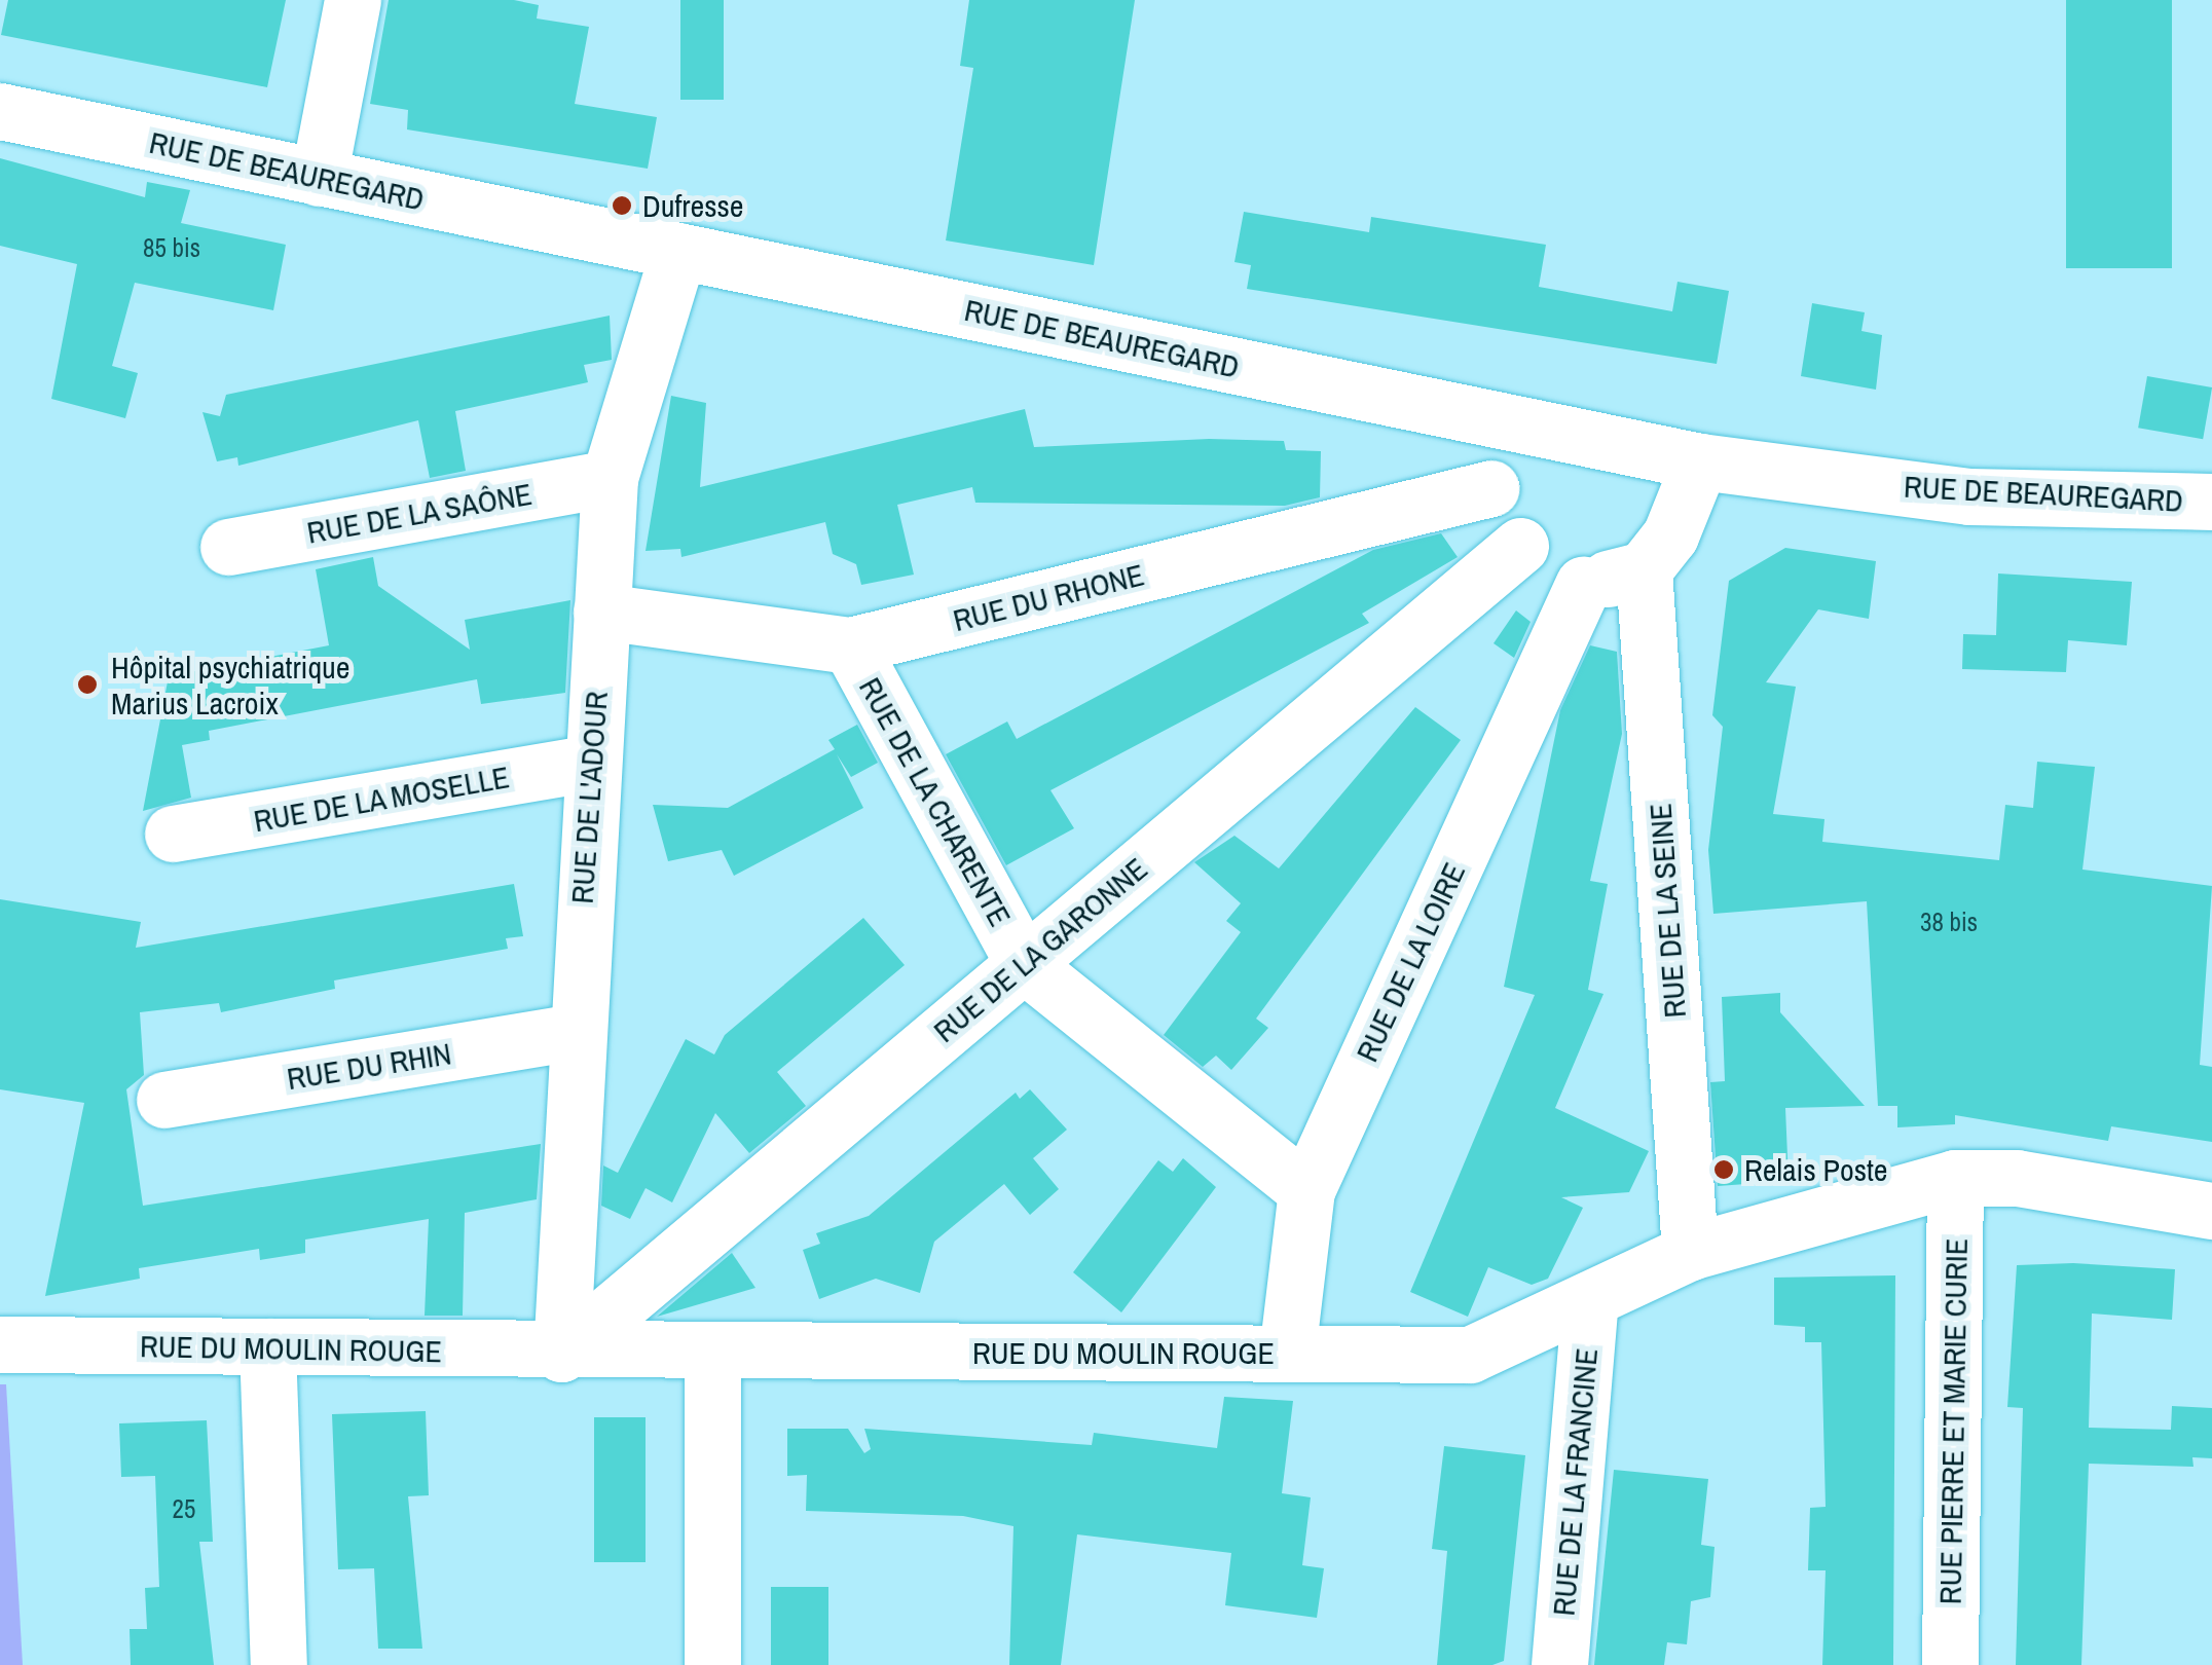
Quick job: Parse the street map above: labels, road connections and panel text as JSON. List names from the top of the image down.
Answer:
{
  "streets": {
    "street": [
      "RUE DE BEAUREGARD",
      "RUE DE LA SAÔNE",
      "RUE DU RHONE",
      "RUE DE L'ADOUR",
      "RUE DE LA MOSELLE",
      "RUE DE LA CHARENTE",
      "RUE DE LA SEINE",
      "RUE DE LA GARONNE",
      "RUE DE LA LOIRE",
      "RUE DU RHIN",
      "RUE DU MOULIN ROUGE",
      "RUE PIERRE ET MARIE CURIE",
      "RUE DE LA FRANCINE"
    ]
  },
  "crossings": [
    ["RUE DE BEAUREGARD", "RUE DE L'ADOUR"],
    ["RUE DE LA SAÔNE", "RUE DE L'ADOUR"],
    ["RUE DU RHONE", "RUE DE L'ADOUR"],
    ["RUE DU RHONE", "RUE DE LA CHARENTE"],
    ["RUE DE L'ADOUR", "RUE DE LA MOSELLE"],
    ["RUE DE L'ADOUR", "RUE DE LA GARONNE"],
    ["RUE DE L'ADOUR", "RUE DU RHIN"],
    ["RUE DE L'ADOUR", "RUE DU MOULIN ROUGE"],
    ["RUE DE LA CHARENTE", "RUE DE LA GARONNE"],
    ["RUE DE LA CHARENTE", "RUE DE LA LOIRE"],
    ["RUE DE LA SEINE", "RUE DU MOULIN ROUGE"],
    ["RUE DE LA GARONNE", "RUE DU MOULIN ROUGE"],
    ["RUE DE LA LOIRE", "RUE DU MOULIN ROUGE"],
    ["RUE DU MOULIN ROUGE", "RUE PIERRE ET MARIE CURIE"],
    ["RUE DU MOULIN ROUGE", "RUE DE LA FRANCINE"]
  ],
  "places": ["Dufresse", "Hôpital psychiatrique Marius Lacroix", "Relais Poste"],
  "house_numbers": ["85 bis", "38 bis", "25"]
}
